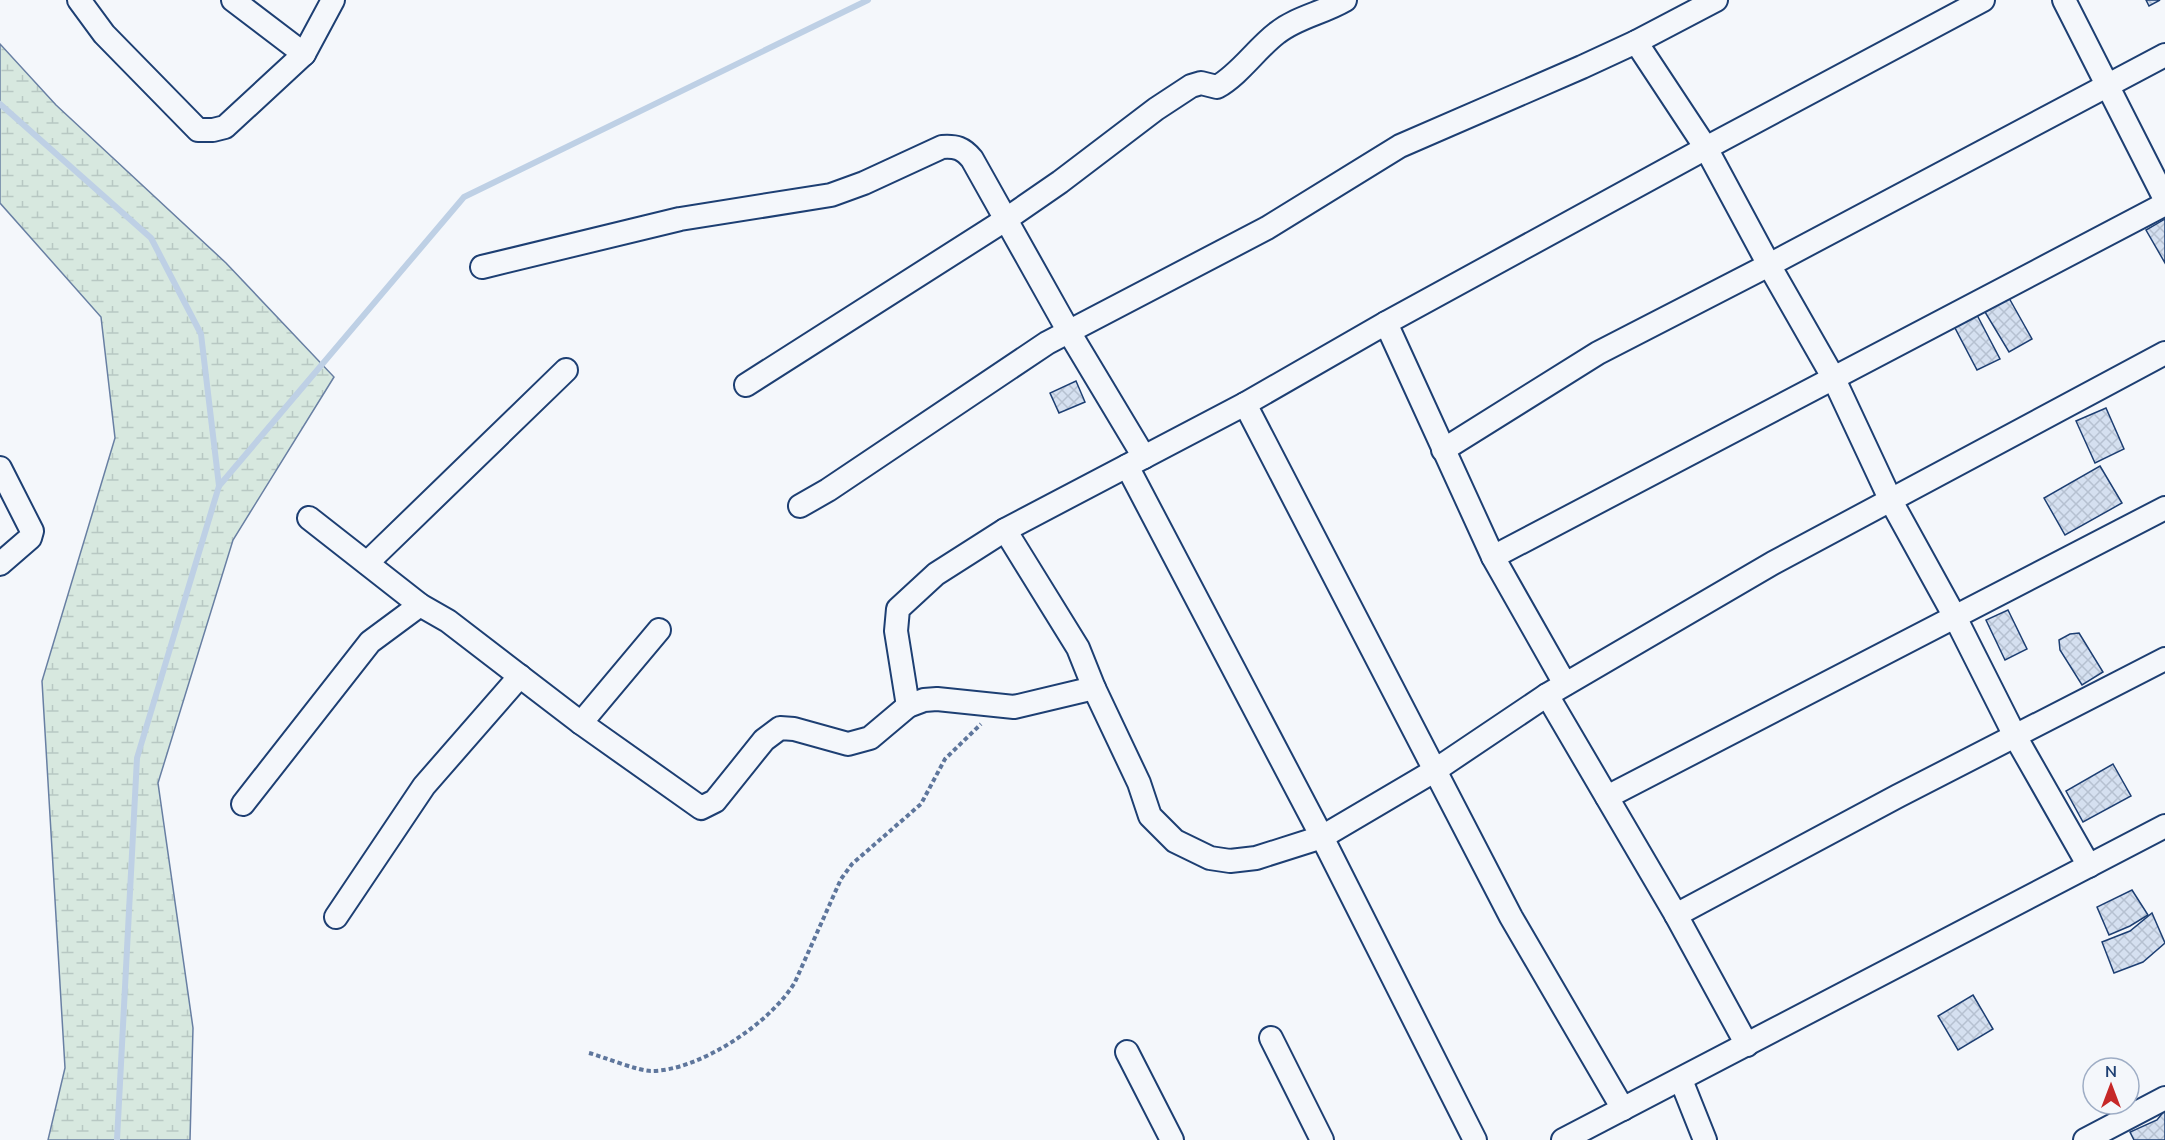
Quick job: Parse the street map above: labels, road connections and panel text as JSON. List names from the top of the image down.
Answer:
{
  "north": "top"
}
